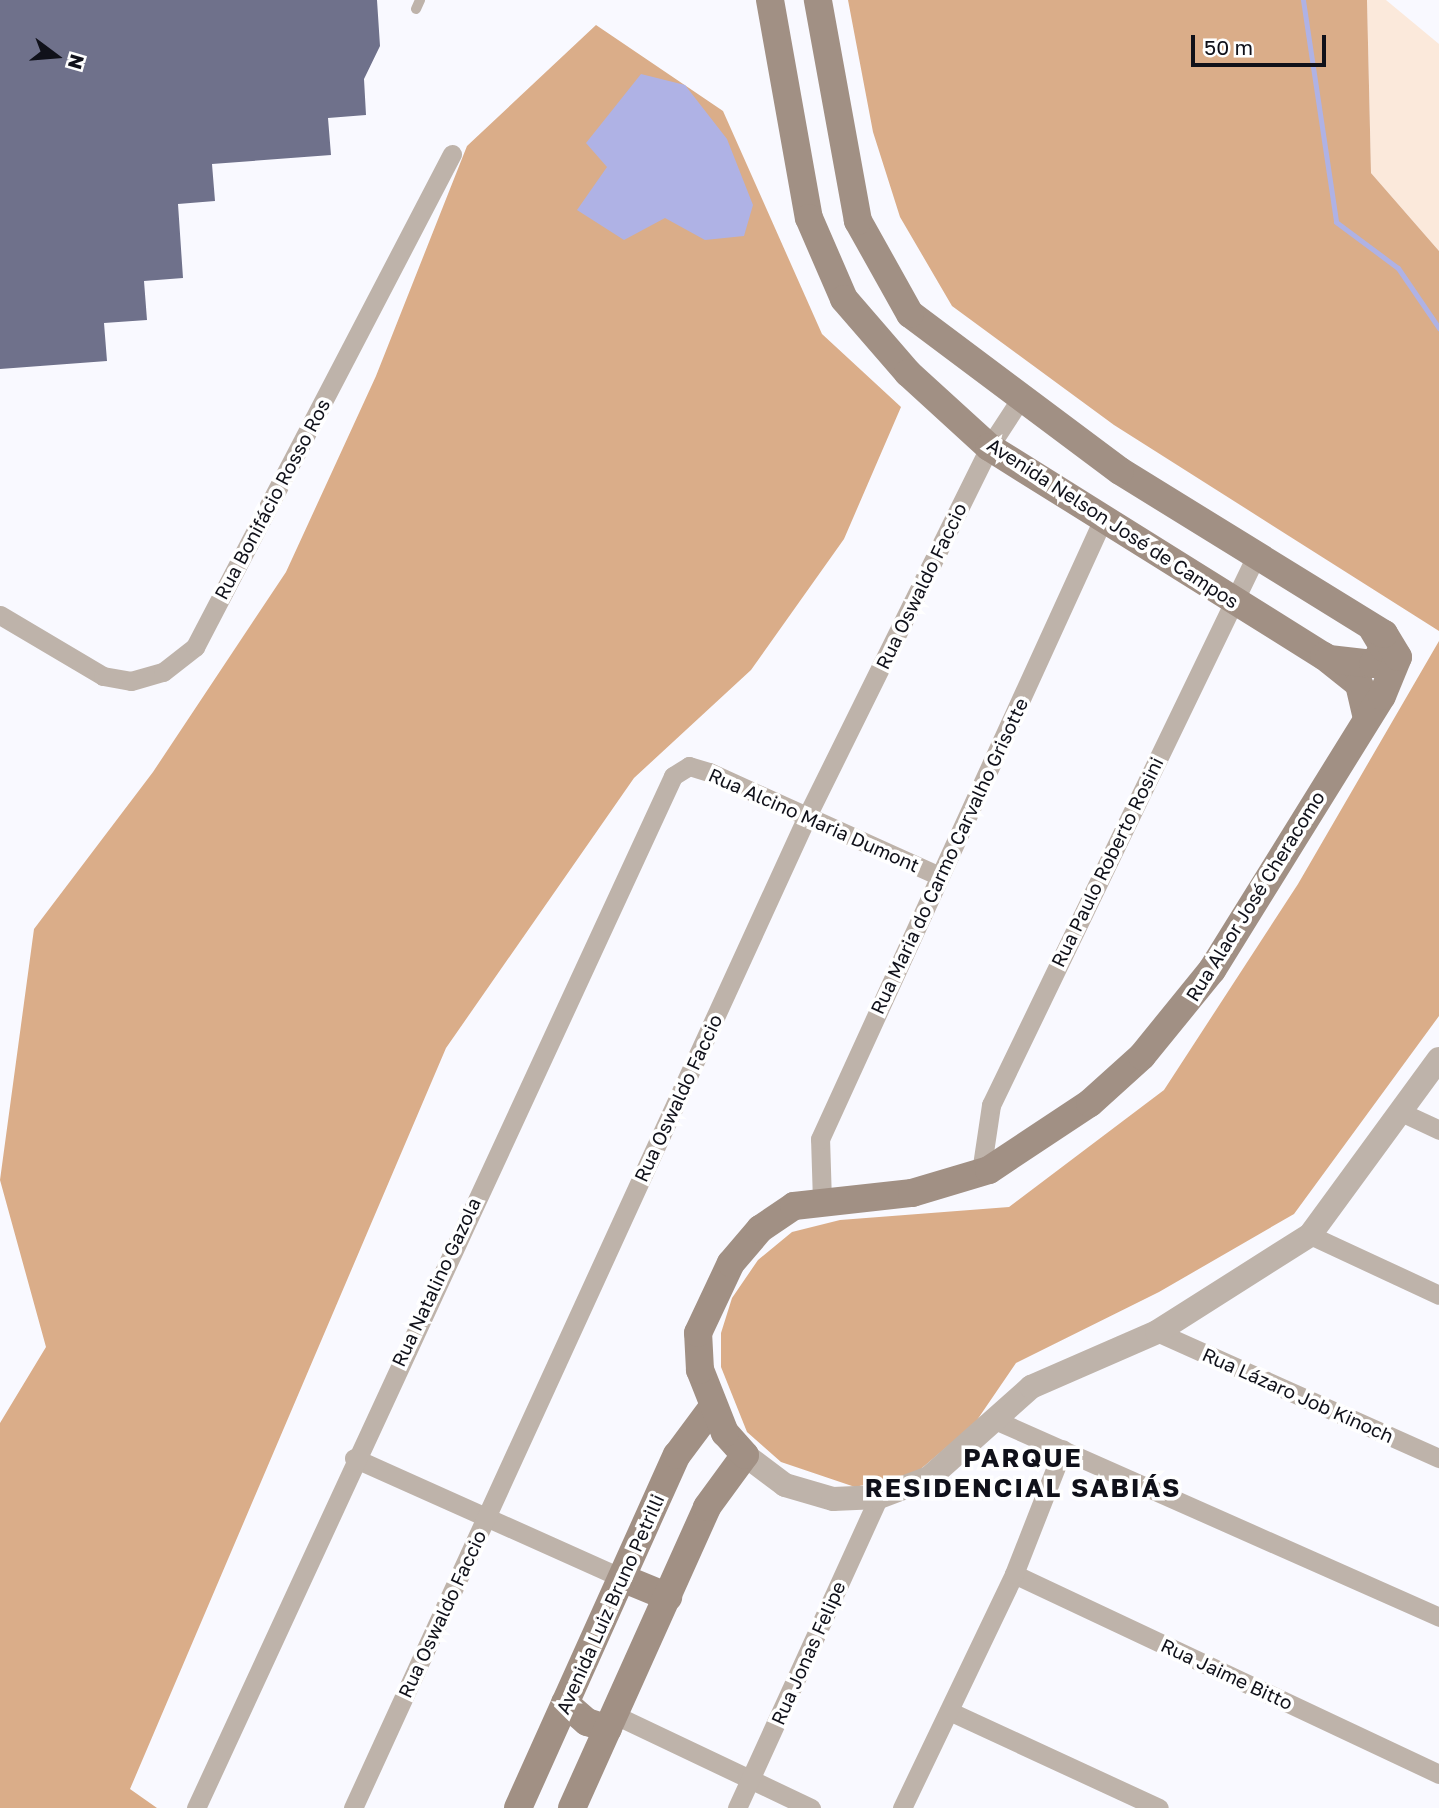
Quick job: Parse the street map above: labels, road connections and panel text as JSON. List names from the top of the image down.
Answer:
{
  "streets": {
    "main road": ["Avenida Nelson José de Campos", "Rua Alaor José Cheracomo", "Avenida Luiz Bruno Petrilli"],
    "street": [
      "Rua Bonifácio Rosso Ros",
      "Rua Oswaldo Faccio",
      "Rua Alcino Maria Dumont",
      "Rua Maria do Carmo Carvalho Grisotte",
      "Rua Paulo Roberto Rosini",
      "Rua Natalino Gazola",
      "Rua Lázaro Job Kinoch",
      "Rua Jonas Felipe",
      "Rua Jaime Bitto"
    ]
  },
  "crossings": [
    ["Avenida Nelson José de Campos", "Rua Oswaldo Faccio"],
    ["Avenida Nelson José de Campos", "Rua Maria do Carmo Carvalho Grisotte"],
    ["Avenida Nelson José de Campos", "Rua Paulo Roberto Rosini"],
    ["Avenida Nelson José de Campos", "Rua Alaor José Cheracomo"],
    ["Rua Oswaldo Faccio", "Rua Alcino Maria Dumont"],
    ["Rua Alcino Maria Dumont", "Rua Maria do Carmo Carvalho Grisotte"],
    ["Rua Alcino Maria Dumont", "Rua Natalino Gazola"],
    ["Rua Maria do Carmo Carvalho Grisotte", "Rua Alaor José Cheracomo"],
    ["Rua Paulo Roberto Rosini", "Rua Alaor José Cheracomo"],
    ["Rua Alaor José Cheracomo", "Avenida Luiz Bruno Petrilli"]
  ],
  "districts": ["PARQUE RESIDENCIAL SABIÁS"],
  "scale_bar": "50 m",
  "north": "right"
}
